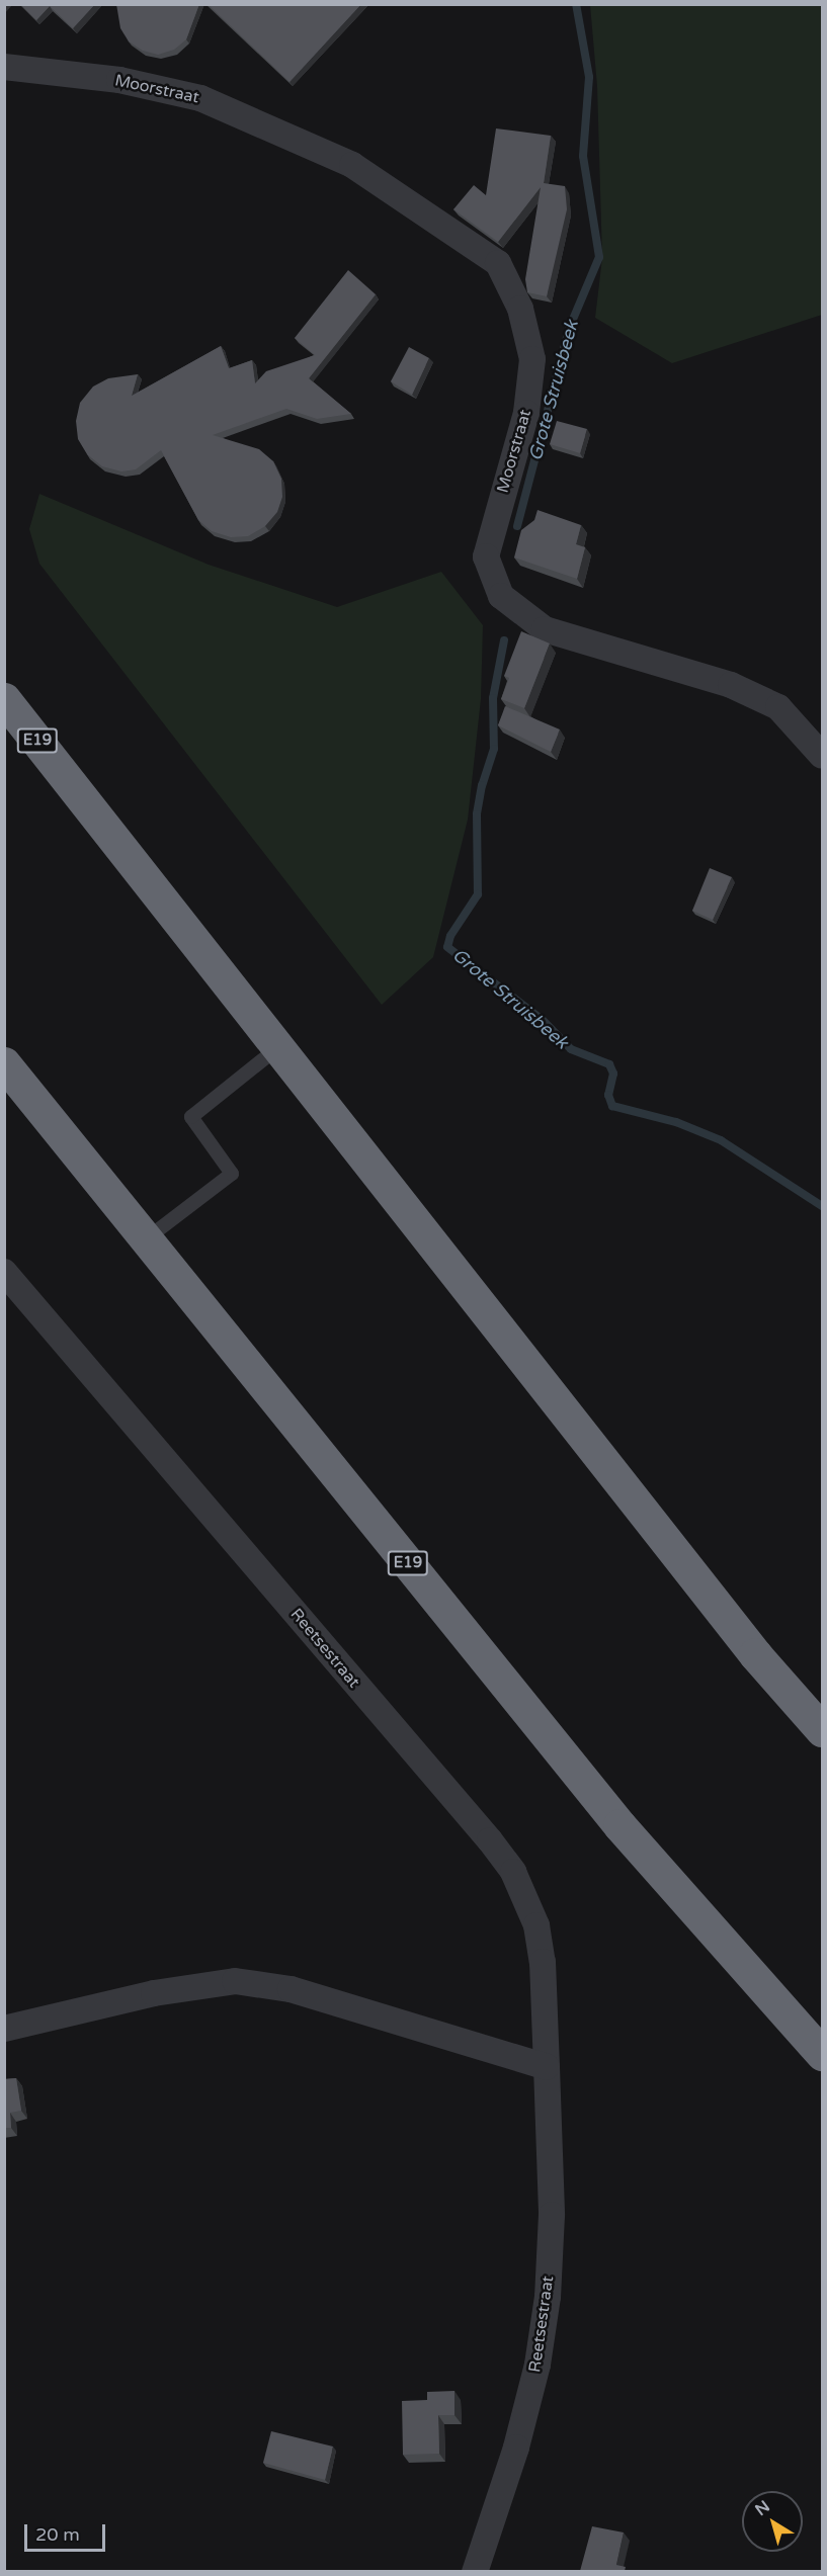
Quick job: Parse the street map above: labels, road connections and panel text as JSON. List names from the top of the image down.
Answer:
{
  "streets": {
    "highway": ["E19"],
    "street": ["Moorstraat", "Reetsestraat"]
  },
  "water": ["Grote Struisbeek"],
  "scale_bar": "20 m",
  "north": "top left"
}
